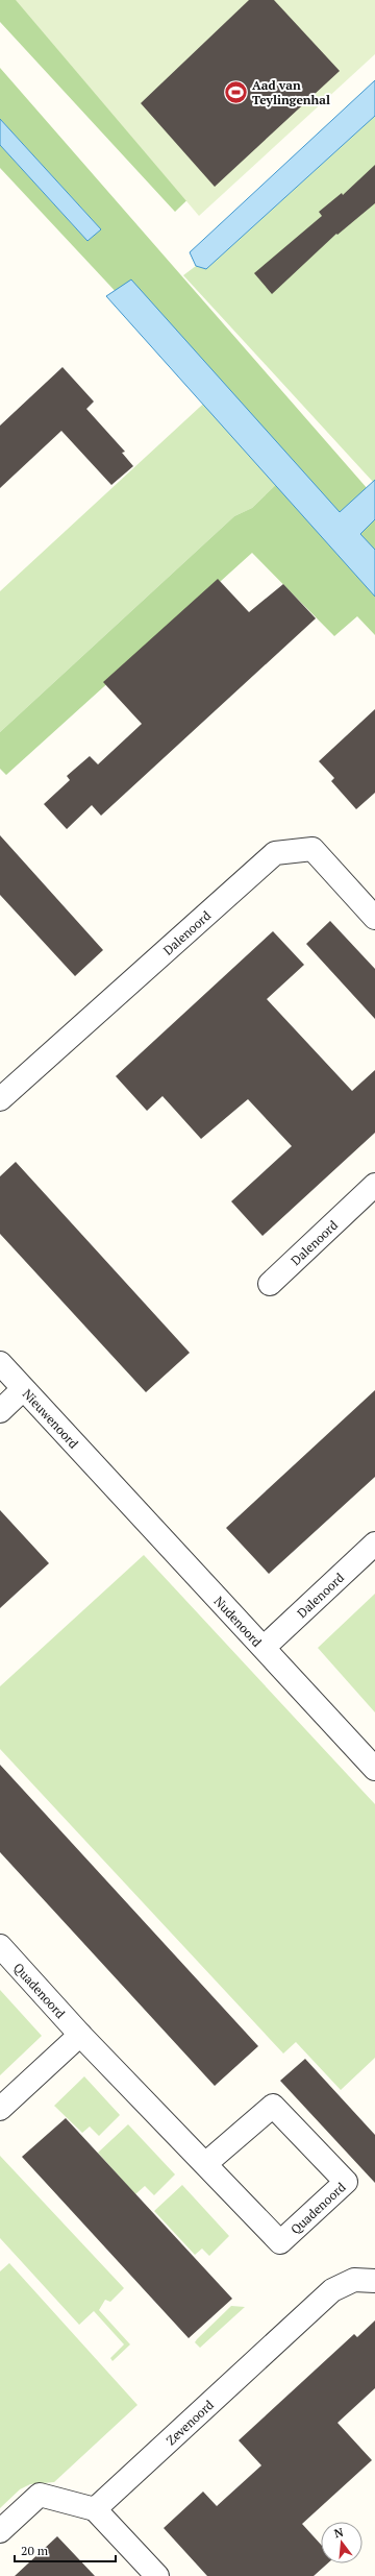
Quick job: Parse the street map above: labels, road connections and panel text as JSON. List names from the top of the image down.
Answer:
{
  "streets": {
    "street": [
      "Dalenoord",
      "Nieuwenoord",
      "Nudenoord",
      "Quadenoord",
      "Zevenoord"
    ]
  },
  "crossings": [
    ["Dalenoord", "Nudenoord"],
    ["Nieuwenoord", "Nudenoord"]
  ],
  "places": {
    "sports": ["Aad van Teylingenhal"]
  },
  "scale_bar": "20 m",
  "north": "top"
}
